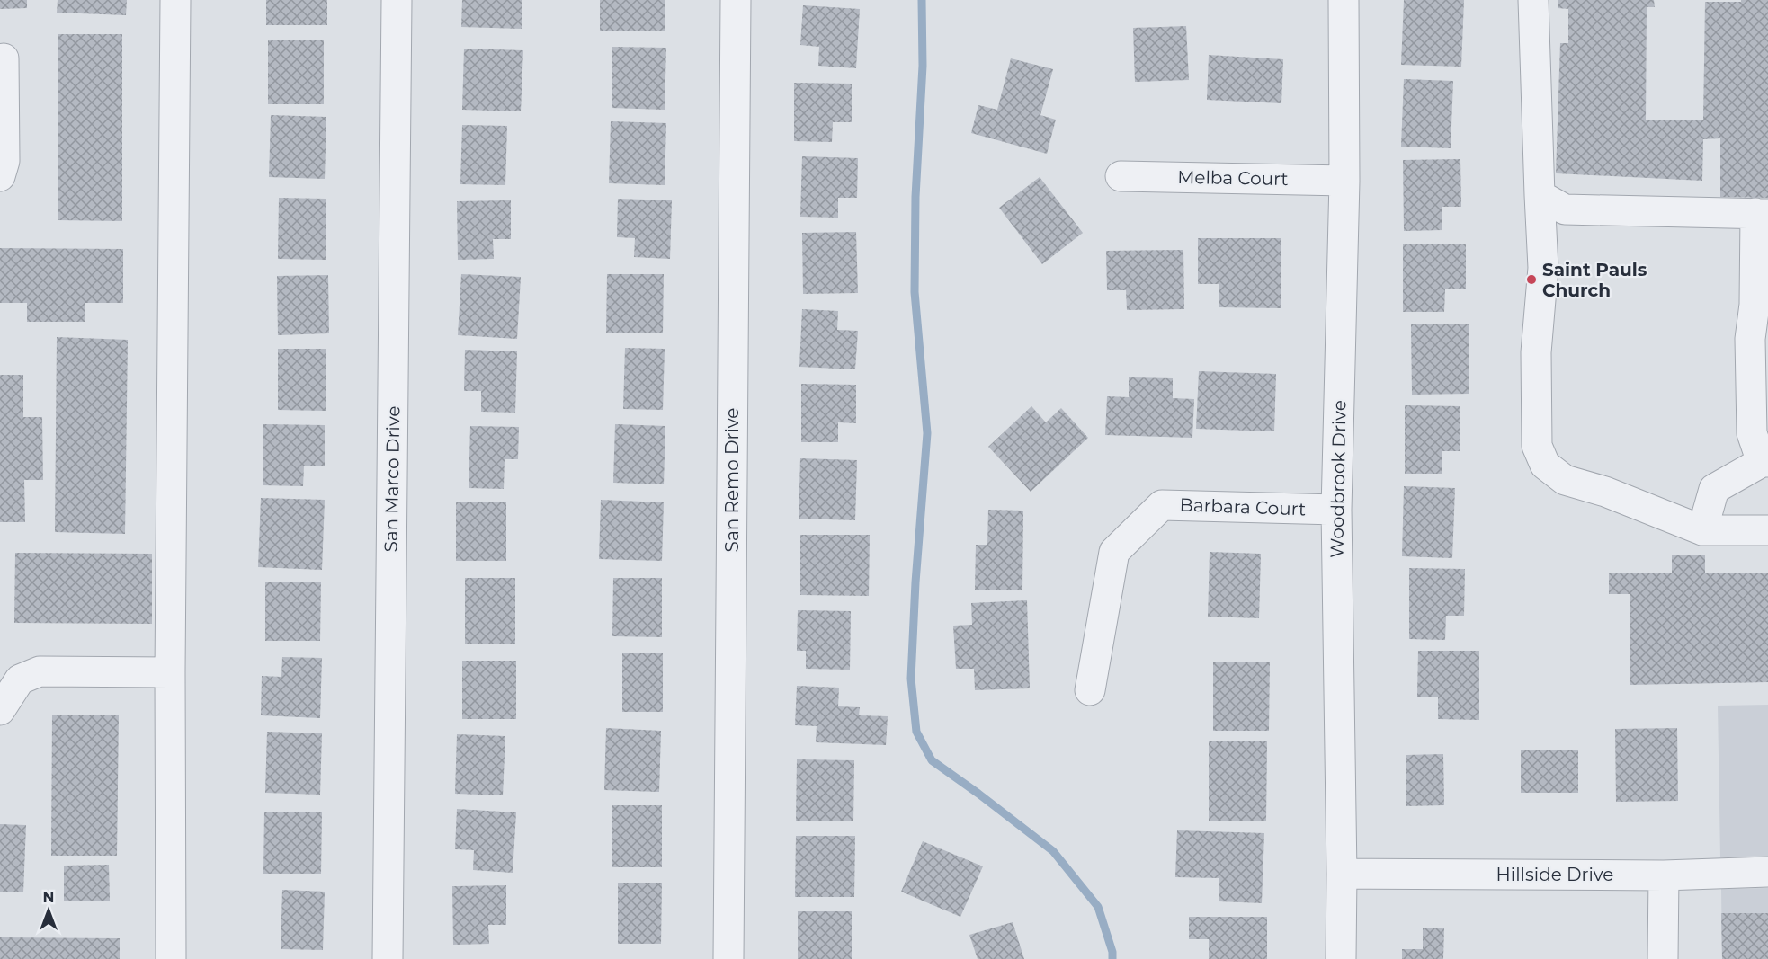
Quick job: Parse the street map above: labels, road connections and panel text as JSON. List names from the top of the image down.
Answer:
{
  "streets": {
    "street": [
      "Melba Court",
      "San Marco Drive",
      "Woodbrook Drive",
      "San Remo Drive",
      "Barbara Court",
      "Hillside Drive"
    ]
  },
  "crossings": [
    ["Melba Court", "Woodbrook Drive"],
    ["Woodbrook Drive", "Barbara Court"],
    ["Woodbrook Drive", "Hillside Drive"]
  ],
  "places": ["Saint Pauls Church"],
  "north": "top"
}
